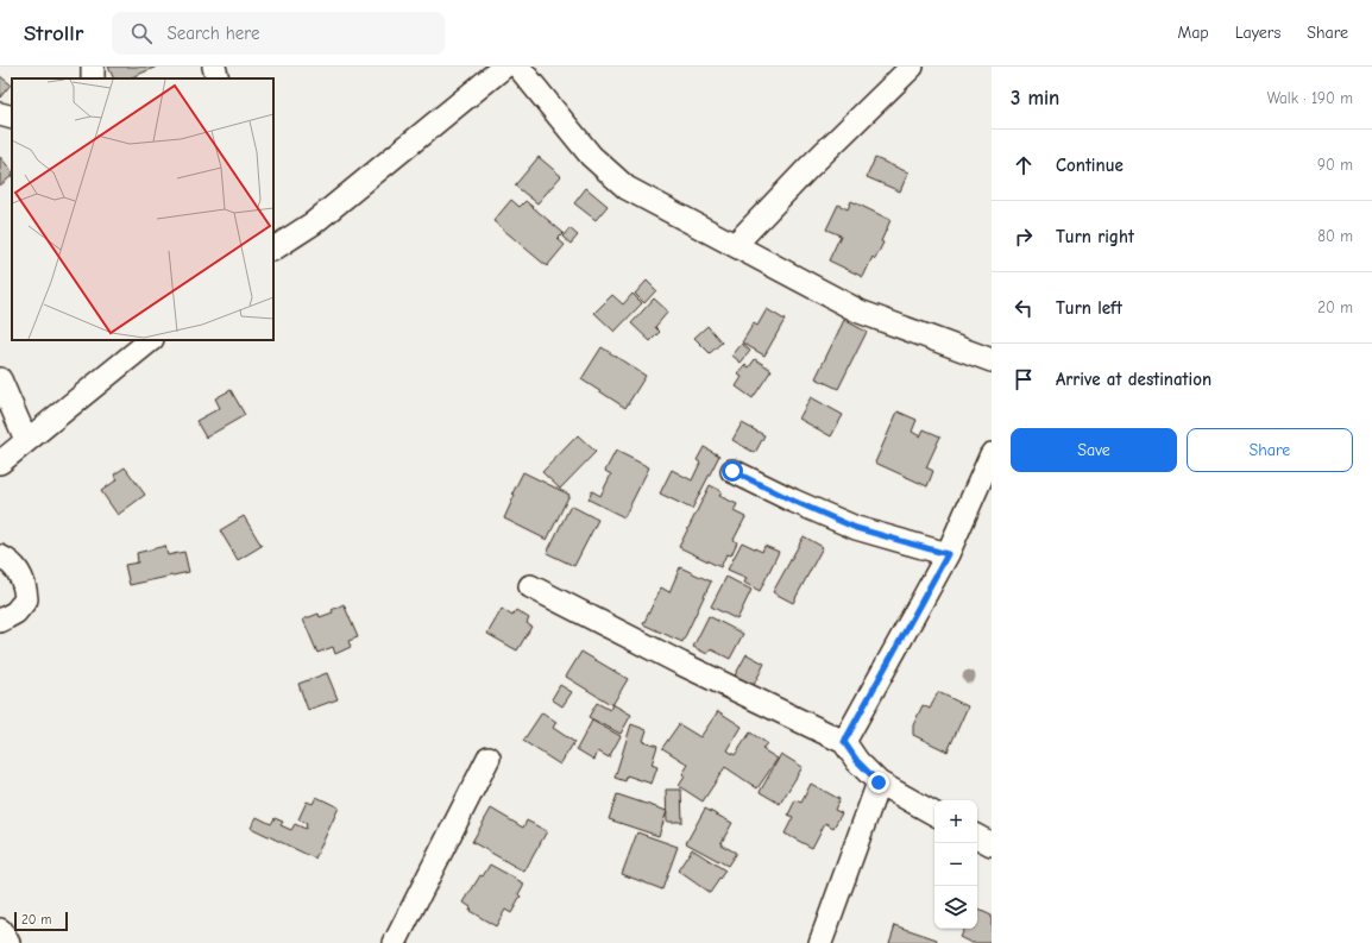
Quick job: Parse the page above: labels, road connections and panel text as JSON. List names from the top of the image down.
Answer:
{
  "scale_bar": "20 m",
  "page": {
    "header": "Strollr",
    "search": "Search here",
    "nav": ["Map", "Layers", "Share"],
    "heading": ["3 min", "Walk · 190 m"],
    "list": [
      ["Continue", "90 m"],
      ["Turn right", "80 m"],
      ["Turn left", "20 m"],
      "Arrive at destination"
    ],
    "buttons": ["Save", "Share"],
    "map_buttons": ["+", "−"],
    "scale": "20 m"
  }
}
